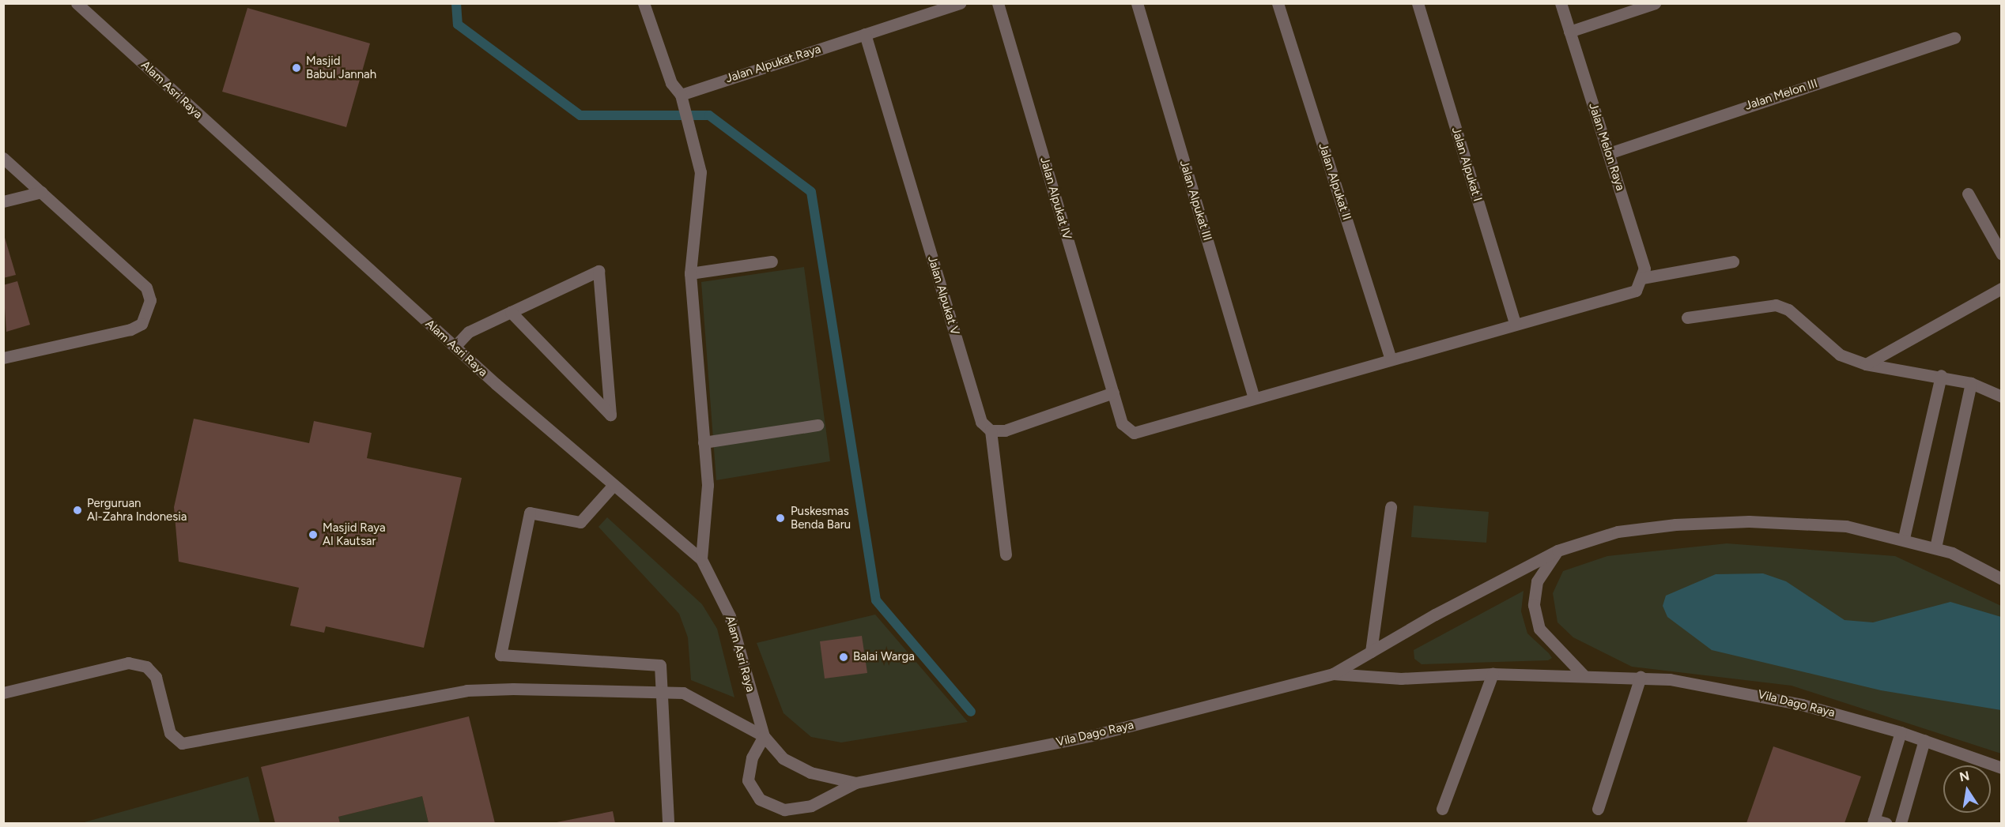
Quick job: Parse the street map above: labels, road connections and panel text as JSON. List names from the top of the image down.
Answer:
{
  "streets": {
    "street": [
      "Jalan Alpukat Raya",
      "Alam Asri Raya",
      "Jalan Melon III",
      "Jalan Melon Raya",
      "Jalan Alpukat I",
      "Jalan Alpukat II",
      "Jalan Alpukat IV",
      "Jalan Alpukat III",
      "Jalan Alpukat V",
      "Vila Dago Raya"
    ]
  },
  "crossings": [
    ["Jalan Alpukat Raya", "Jalan Alpukat V"],
    ["Alam Asri Raya", "Vila Dago Raya"],
    ["Jalan Melon III", "Jalan Melon Raya"],
    ["Jalan Alpukat IV", "Jalan Alpukat III"]
  ],
  "places": [
    "Masjid Babul Jannah",
    "Perguruan Al-Zahra Indonesia",
    "Puskesmas Benda Baru",
    "Masjid Raya Al Kautsar",
    "Balai Warga"
  ],
  "north": "top"
}
